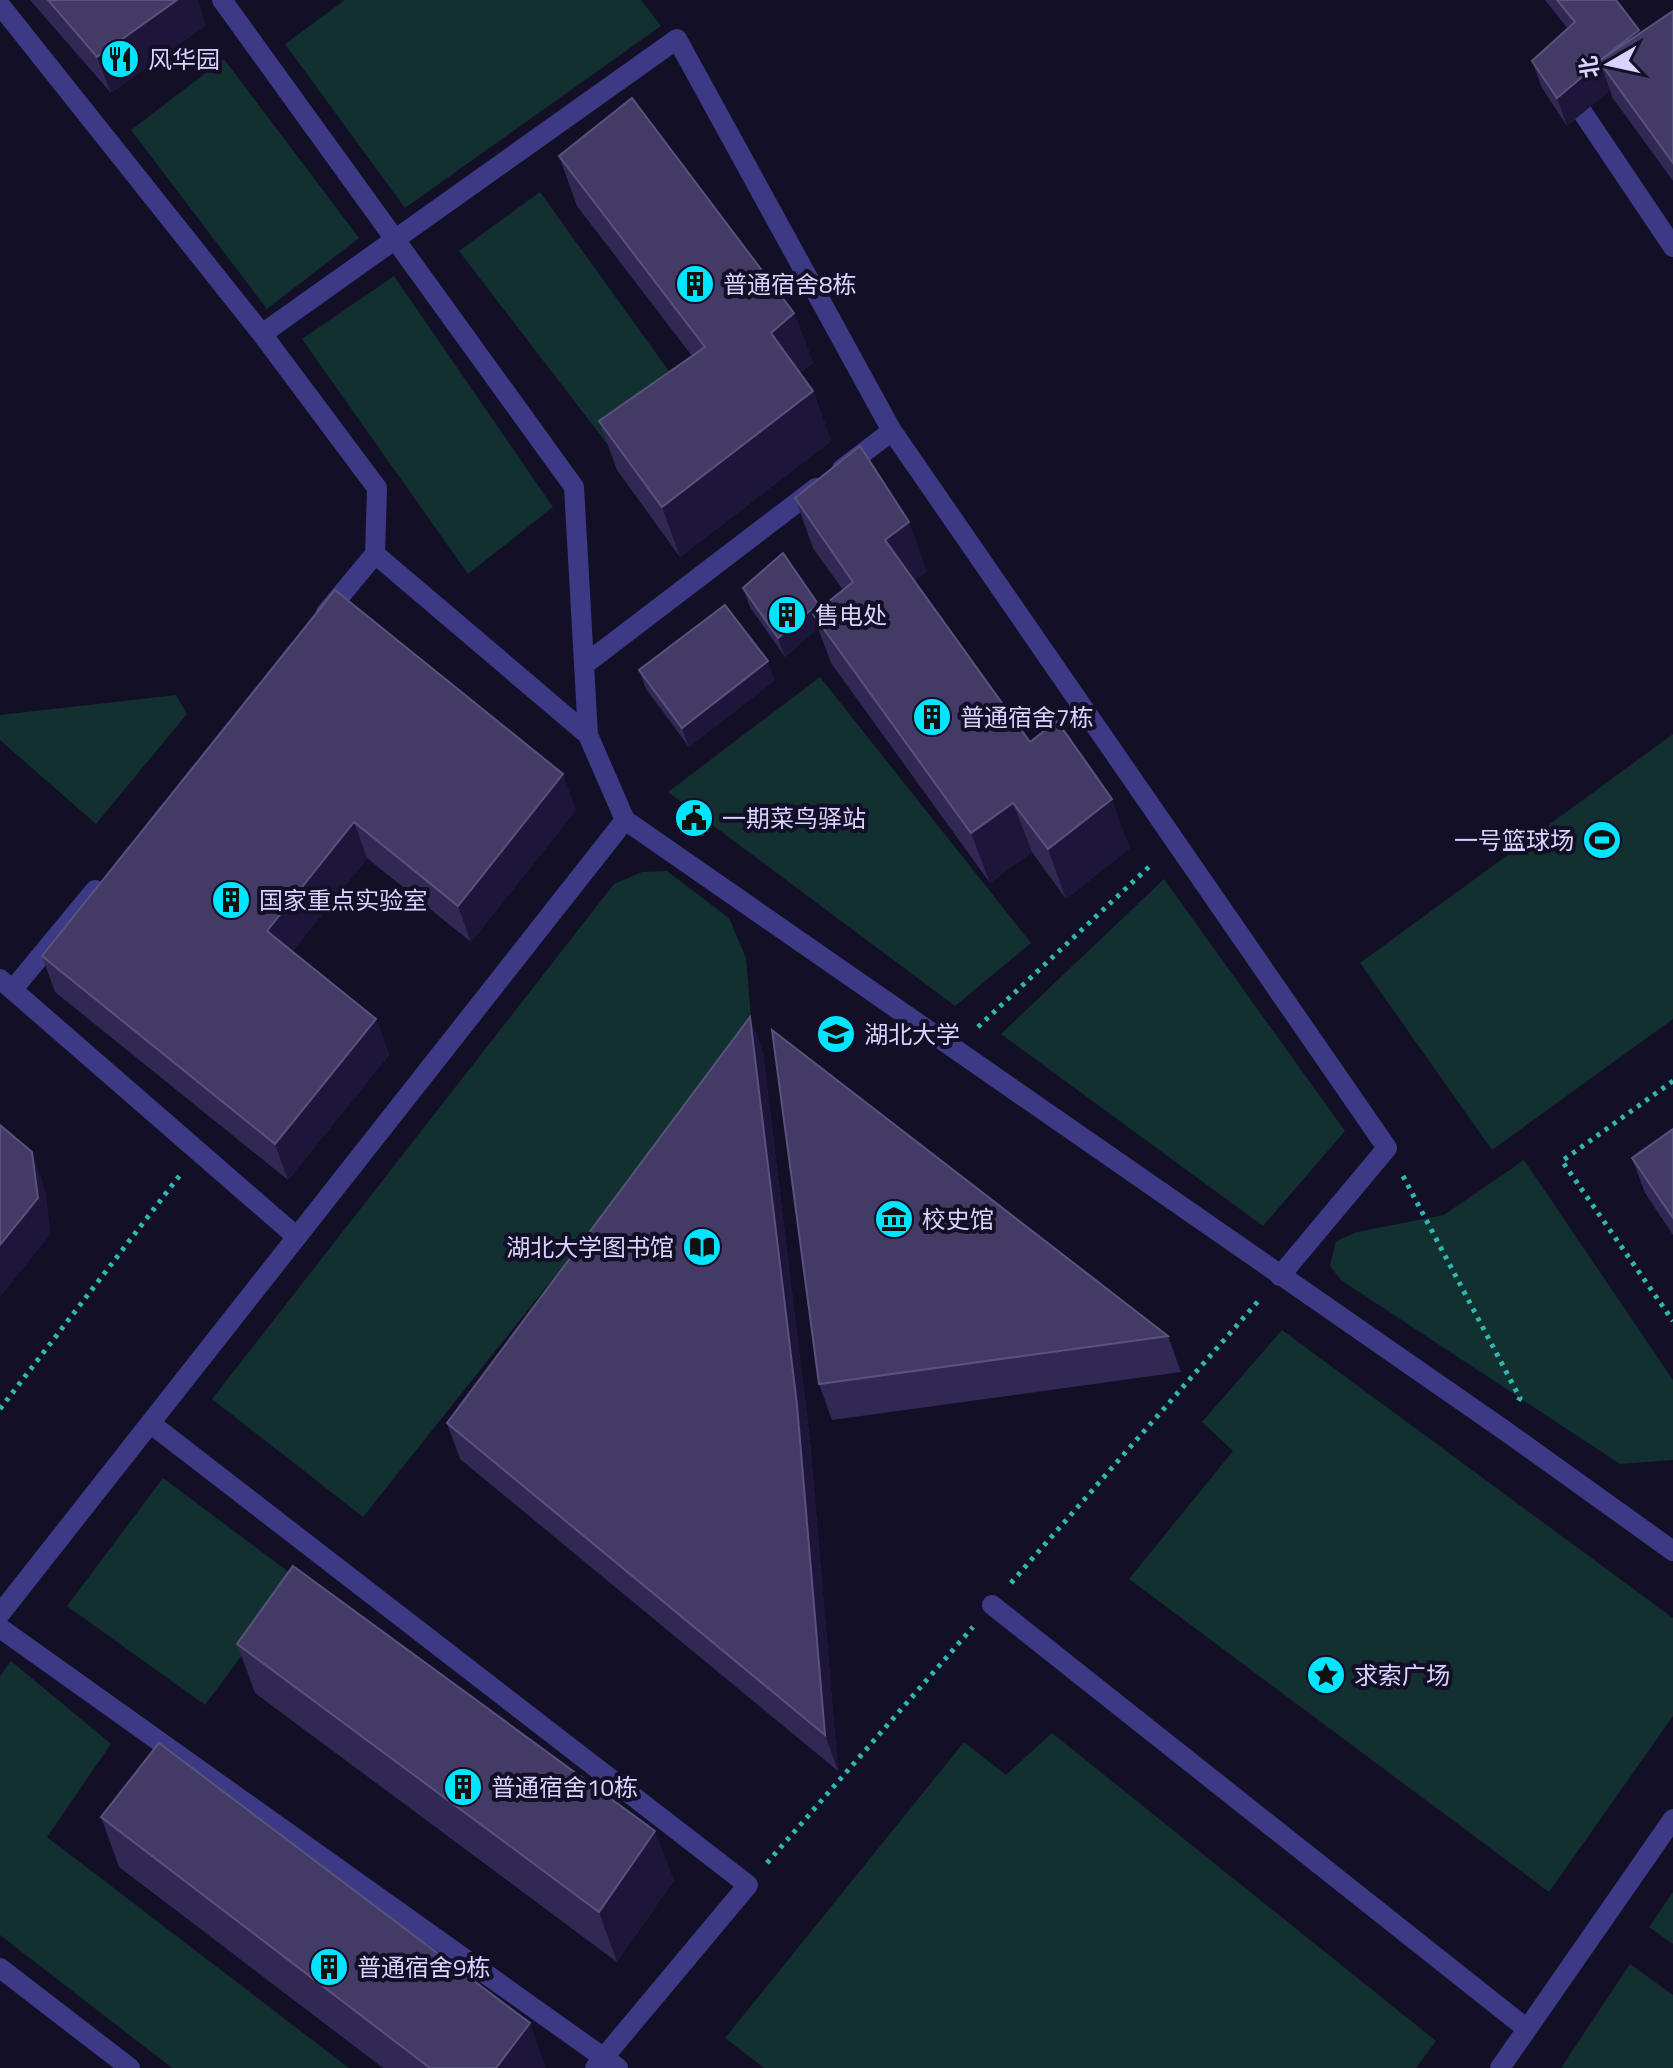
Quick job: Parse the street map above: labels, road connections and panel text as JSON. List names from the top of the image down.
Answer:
{
  "places": {
    "restaurant": ["风华园"],
    "building": [
      "普通宿舍8栋",
      "售电处",
      "普通宿舍7栋",
      "国家重点实验室",
      "普通宿舍10栋",
      "普通宿舍9栋"
    ],
    "public building": ["一期菜鸟驿站"],
    "sports": ["一号篮球场"],
    "school or university": ["湖北大学"],
    "museum": ["校史馆"],
    "library": ["湖北大学图书馆"],
    "place": ["求索广场"]
  },
  "north": "left"
}
